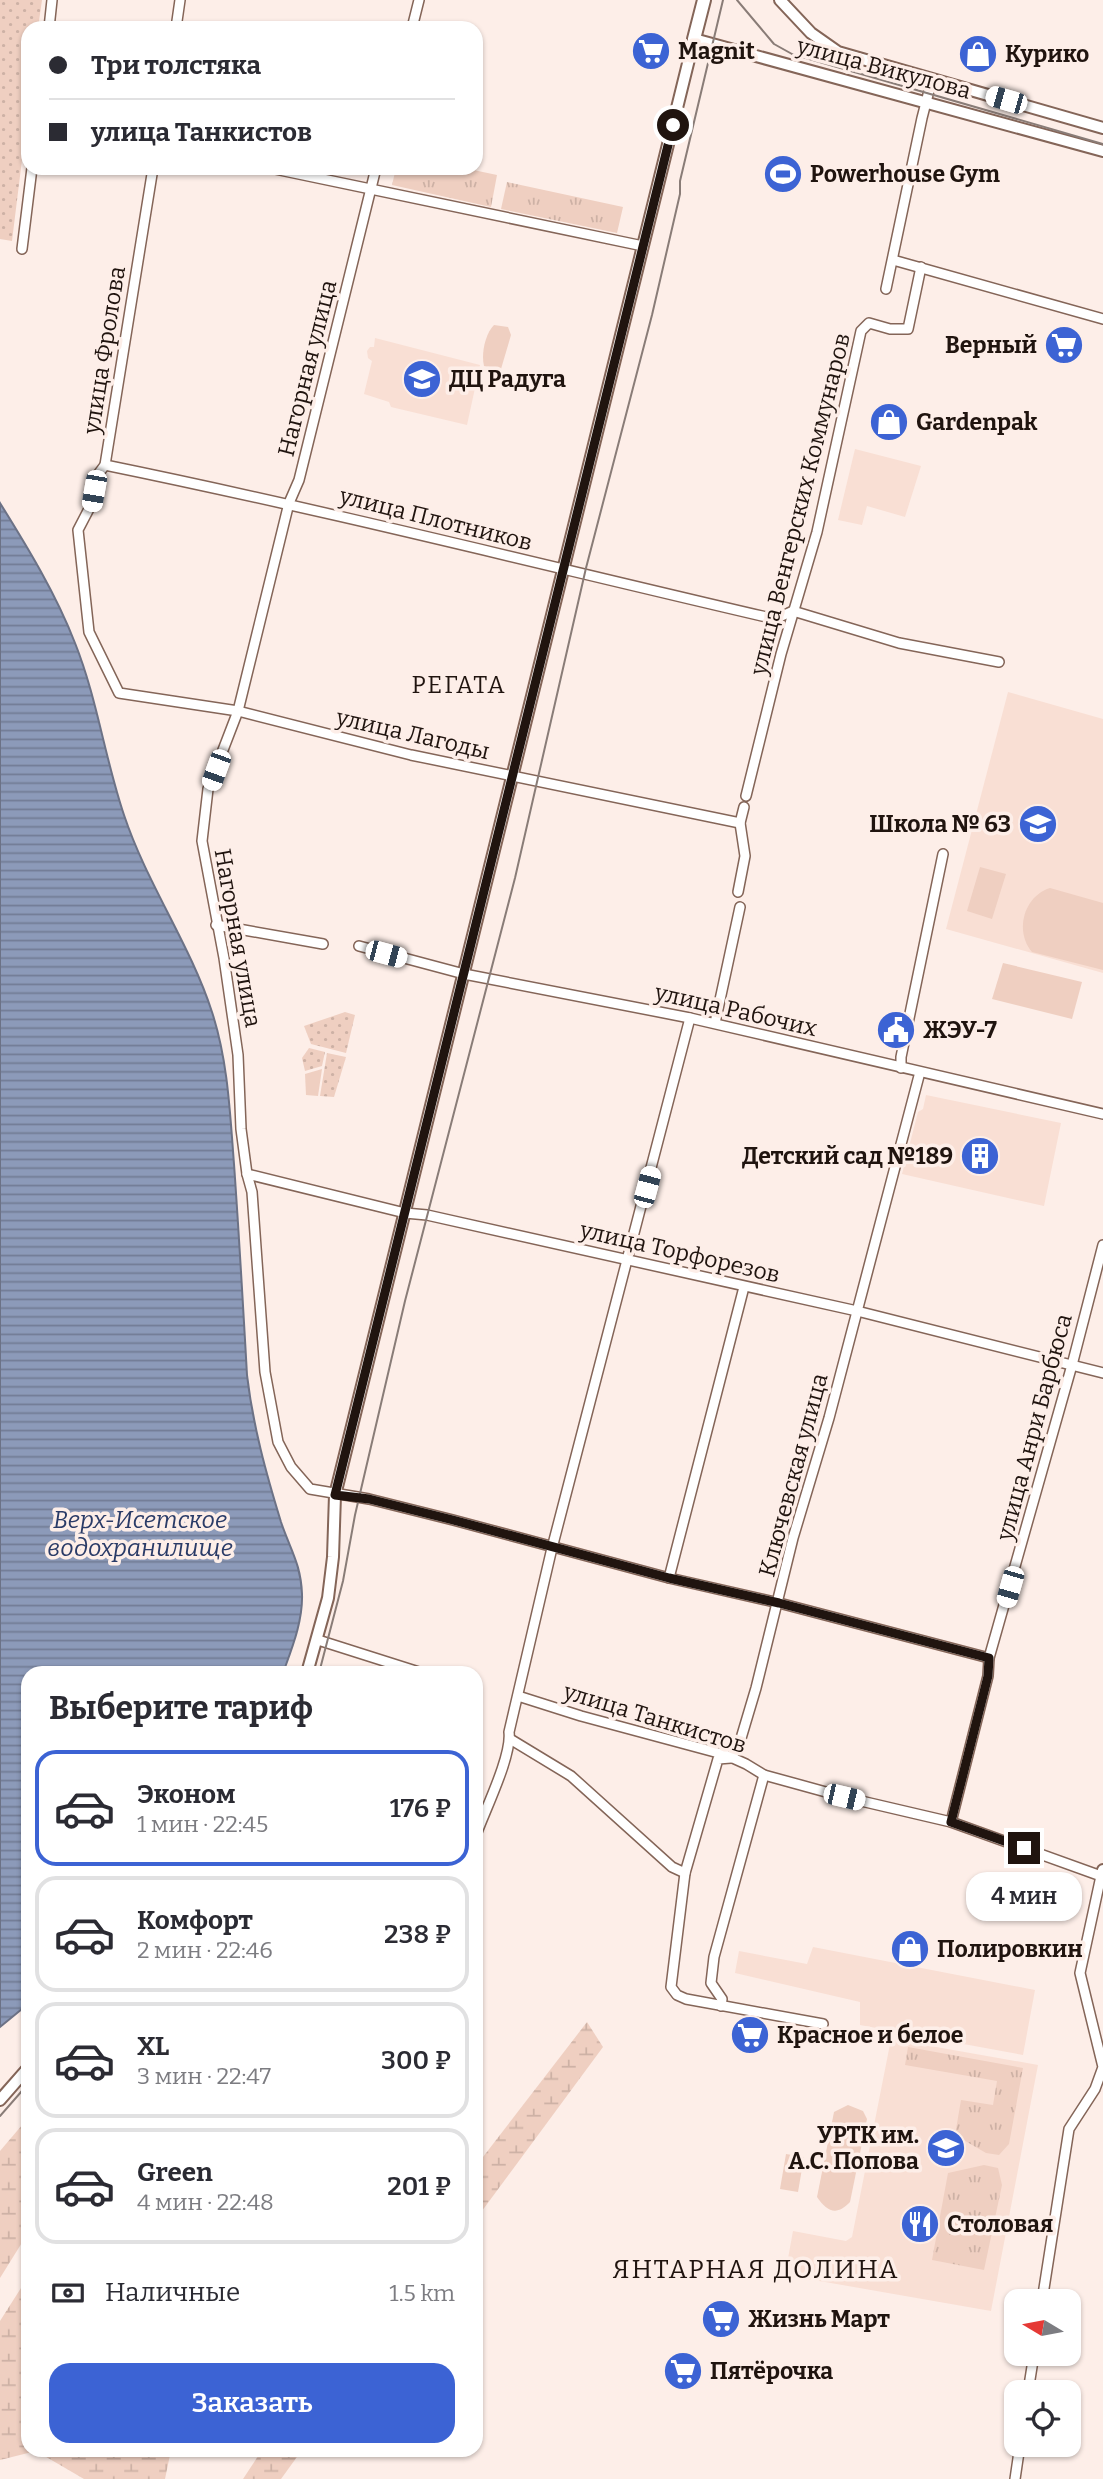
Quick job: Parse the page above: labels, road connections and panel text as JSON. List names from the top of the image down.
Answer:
{
  "streets": {
    "street": [
      "улица Викулова",
      "улица Фролова",
      "Нагорная улица",
      "улица Венгерских Коммунаров",
      "улица Плотников",
      "улица Лагоды",
      "улица Рабочих",
      "улица Торфорезов",
      "улица Анри Барбюса",
      "Ключевская улица",
      "улица Танкистов"
    ]
  },
  "crossings": [
    ["улица Фролова", "улица Плотников"],
    ["улица Фролова", "улица Лагоды"],
    ["Нагорная улица", "улица Плотников"],
    ["Нагорная улица", "улица Лагоды"],
    ["Нагорная улица", "улица Торфорезов"],
    ["Нагорная улица", "улица Анри Барбюса"],
    ["Нагорная улица", "Ключевская улица"],
    ["улица Венгерских Коммунаров", "улица Плотников"],
    ["улица Рабочих", "Ключевская улица"],
    ["улица Торфорезов", "улица Анри Барбюса"],
    ["улица Торфорезов", "Ключевская улица"],
    ["улица Анри Барбюса", "улица Танкистов"],
    ["Ключевская улица", "улица Танкистов"]
  ],
  "districts": ["РЕГАТА", "ЯНТАРНАЯ ДОЛИНА"],
  "water": ["Верх-Исетское водохранилище"],
  "places": {
    "supermarket": [
      "Magnit",
      "Верный",
      "Красное и белое",
      "Жизнь Март",
      "Пятёрочка"
    ],
    "shop": ["Курико", "Gardenpak", "Полировкин"],
    "sports": ["Powerhouse Gym"],
    "school or university": ["ДЦ Радуга", "Школа № 63", "УРТК им. А.С. Попова"],
    "public building": ["ЖЭУ-7"],
    "building": ["Детский сад №189"],
    "restaurant": ["Столовая"]
  },
  "north": "left",
  "page": {
    "banner": ["Три толстяка", "улица Танкистов"],
    "heading": "Выберите тариф",
    "list": [
      {
        "name": "Эконом",
        "note": "1 мин · 22:45",
        "value": "176 ₽"
      },
      {
        "name": "Комфорт",
        "note": "2 мин · 22:46",
        "value": "238 ₽"
      },
      {
        "name": "XL",
        "note": "3 мин · 22:47",
        "value": "300 ₽"
      },
      {
        "name": "Green",
        "note": "4 мин · 22:48",
        "value": "201 ₽"
      }
    ],
    "bubble": "4 мин",
    "pay": ["Наличные", "1.5 km"],
    "buttons": "Заказать"
  }
}
